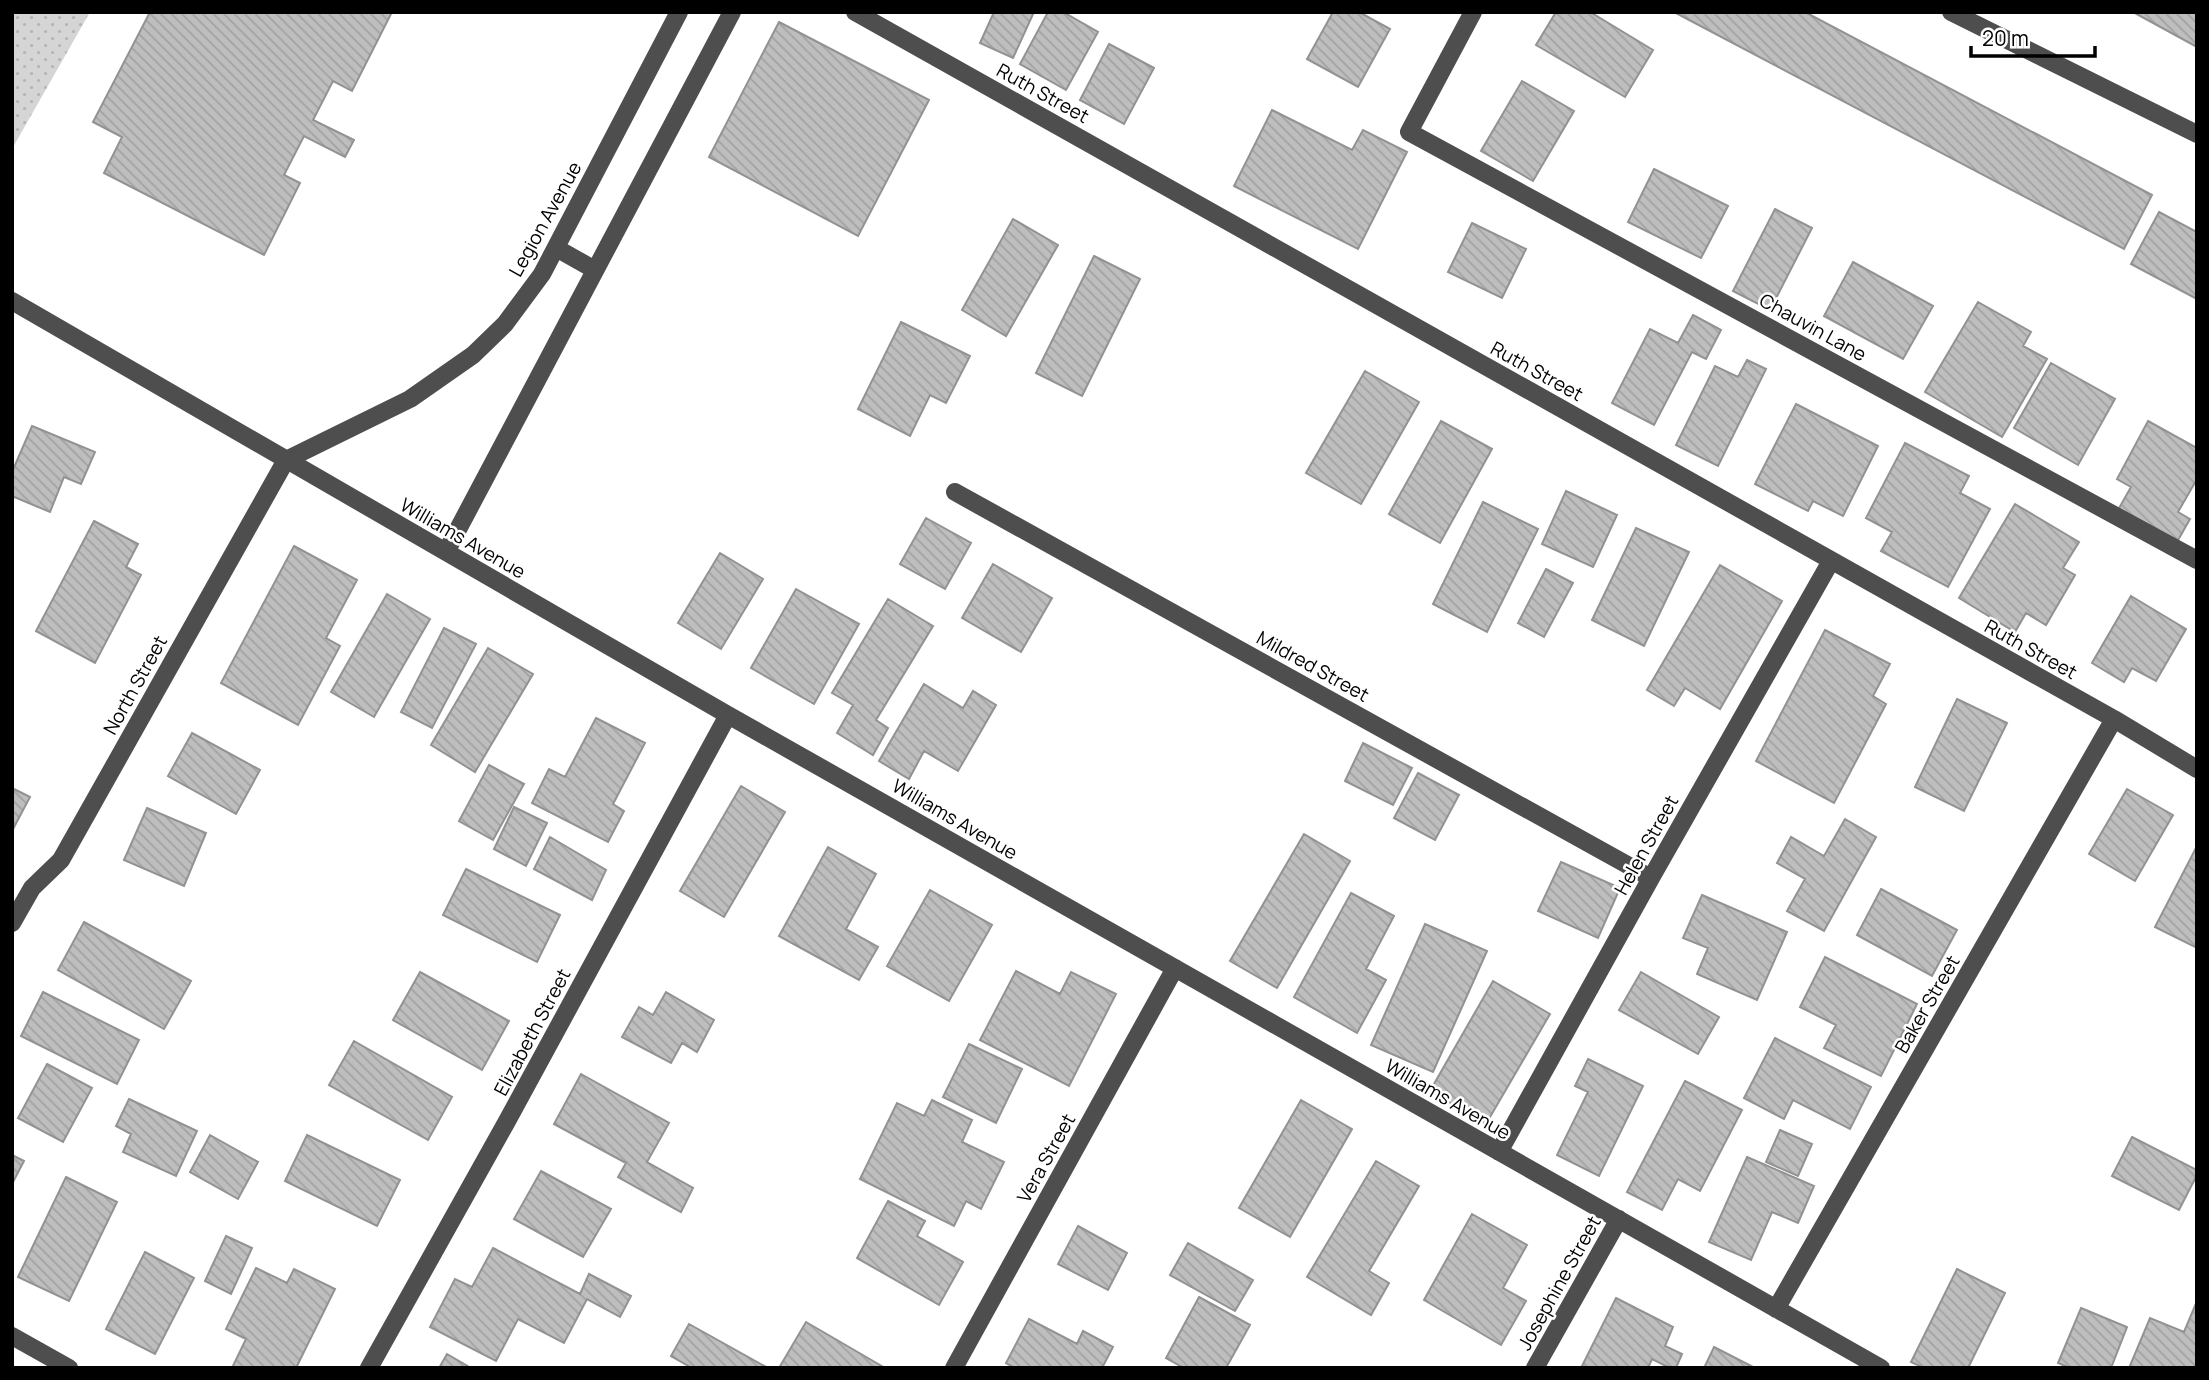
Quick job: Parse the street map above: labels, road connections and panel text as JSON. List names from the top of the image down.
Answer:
{
  "streets": {
    "street": [
      "Ruth Street",
      "Legion Avenue",
      "Chauvin Lane",
      "Williams Avenue",
      "Mildred Street",
      "North Street",
      "Helen Street",
      "Baker Street",
      "Elizabeth Street",
      "Vera Street",
      "Josephine Street"
    ]
  },
  "crossings": [
    ["Ruth Street", "Helen Street"],
    ["Ruth Street", "Baker Street"],
    ["Legion Avenue", "Williams Avenue"],
    ["Legion Avenue", "North Street"],
    ["Williams Avenue", "North Street"],
    ["Williams Avenue", "Helen Street"],
    ["Williams Avenue", "Baker Street"],
    ["Williams Avenue", "Elizabeth Street"],
    ["Williams Avenue", "Vera Street"],
    ["Williams Avenue", "Josephine Street"],
    ["Mildred Street", "Helen Street"]
  ],
  "scale_bar": "20 m"
}
